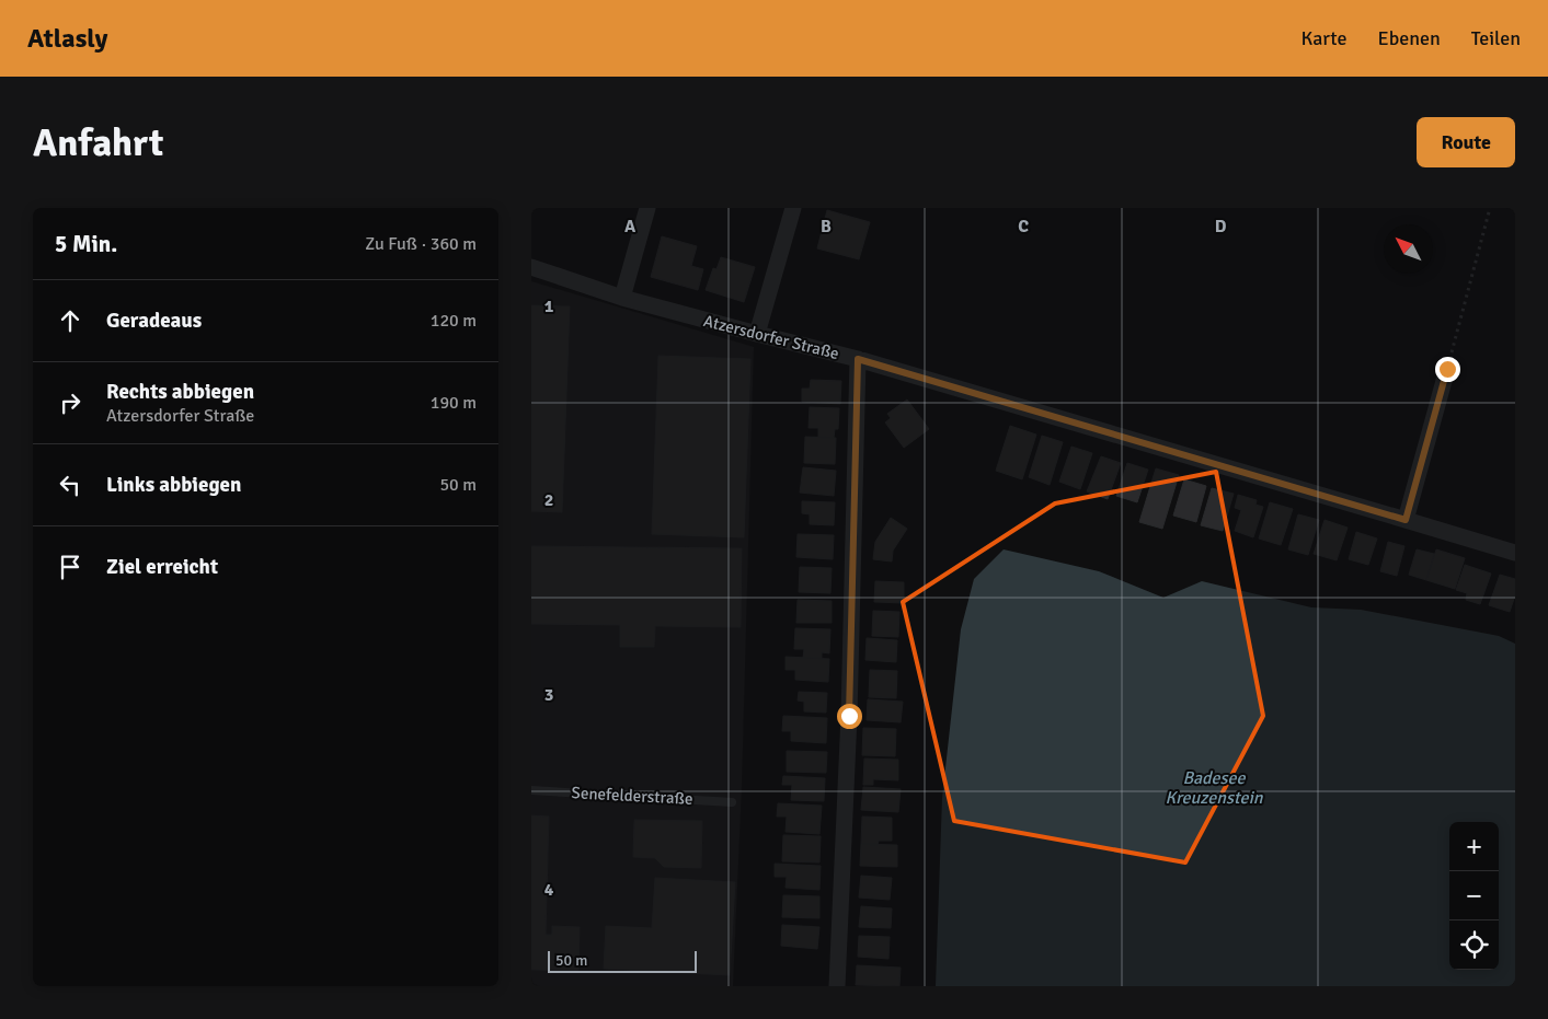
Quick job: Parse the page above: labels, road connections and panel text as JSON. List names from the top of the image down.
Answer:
{
  "streets": {
    "street": ["Atzersdorfer Straße"],
    "lane": ["Senefelderstraße"]
  },
  "water": ["Badesee Kreuzenstein"],
  "scale_bar": "50 m",
  "north": "top left",
  "page": {
    "header": "Atlasly",
    "nav": ["Karte", "Ebenen", "Teilen"],
    "buttons": "Route",
    "title": "Anfahrt",
    "heading": ["5 Min.", "Zu Fuß · 360 m"],
    "list": [
      ["Geradeaus", "120 m"],
      ["Rechts abbiegen", "Atzersdorfer Straße", "190 m"],
      ["Links abbiegen", "50 m"],
      "Ziel erreicht"
    ],
    "map_buttons": ["+", "−"],
    "scale": "50 m"
  },
  "grid": {
    "columns": [
      "A",
      "B",
      "C",
      "D"
    ],
    "rows": [
      "1",
      "2",
      "3",
      "4"
    ]
  }
}
